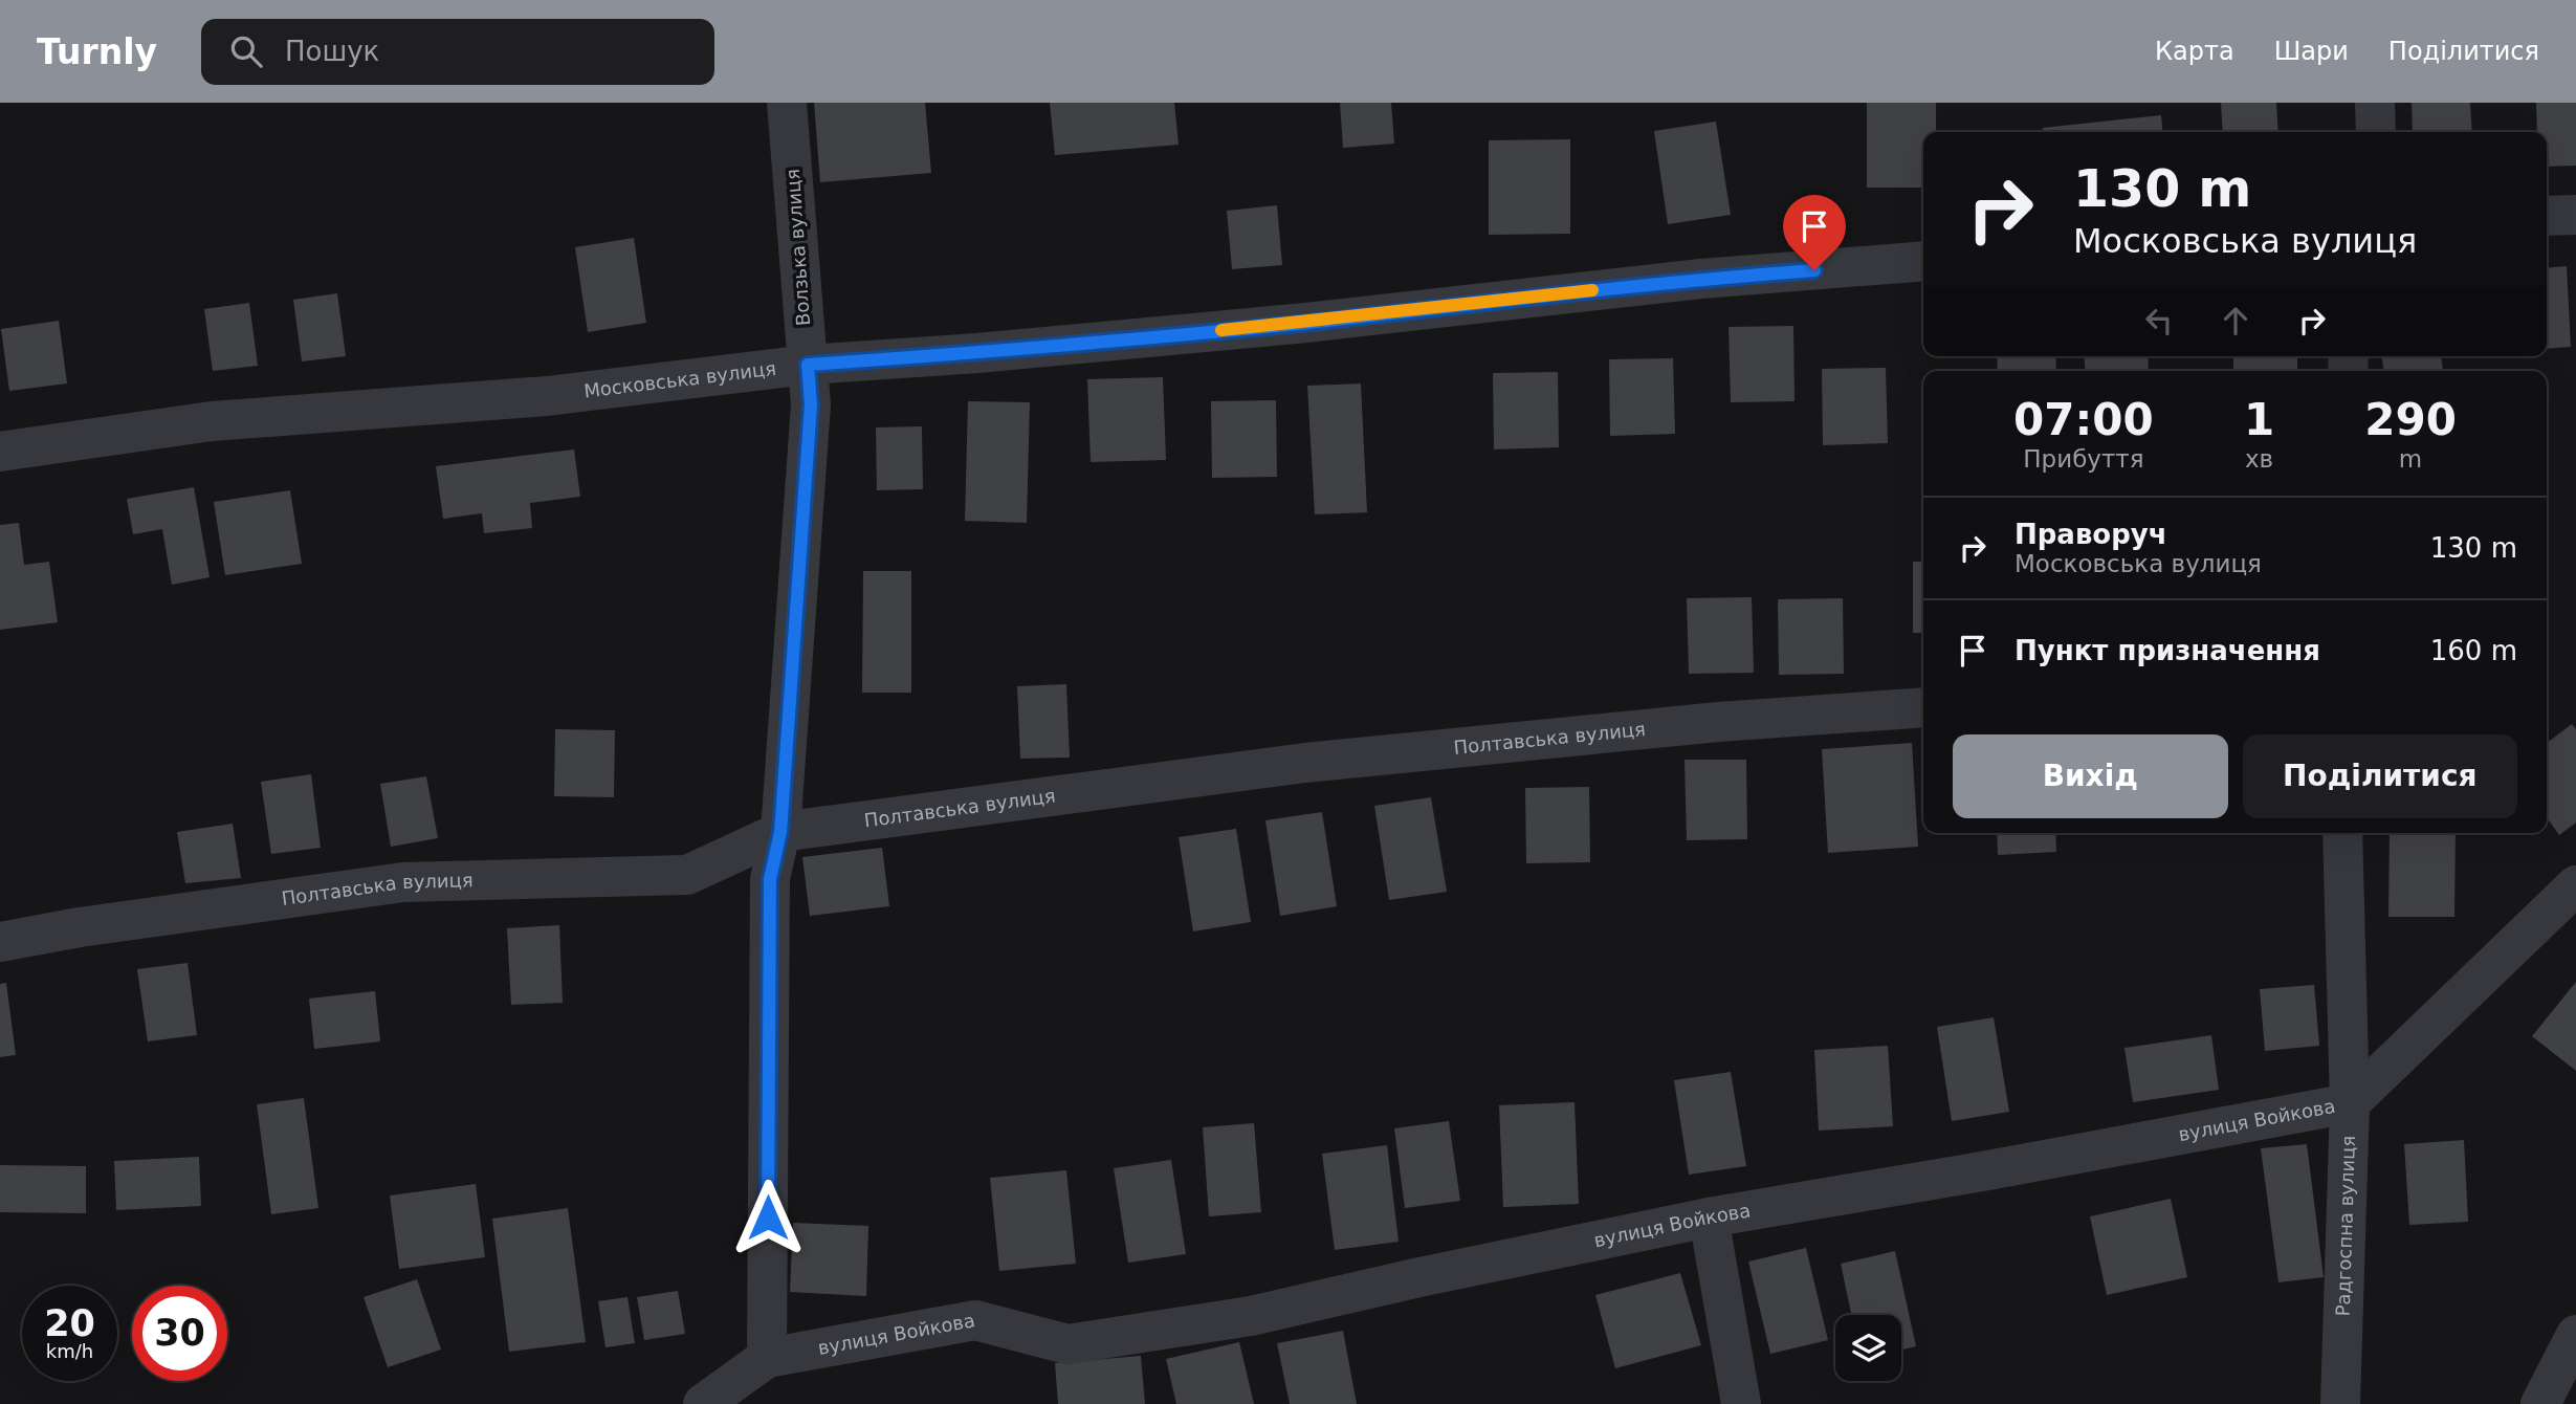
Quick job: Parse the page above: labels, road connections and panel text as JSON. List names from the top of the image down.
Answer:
{
  "streets": {
    "street": [
      "Волзька вулиця",
      "Московська вулиця",
      "Полтавська вулиця",
      "вулиця Войкова",
      "Радгоспна вулиця"
    ]
  },
  "crossings": [
    ["Волзька вулиця", "Московська вулиця"],
    ["Волзька вулиця", "Полтавська вулиця"],
    ["Волзька вулиця", "вулиця Войкова"],
    ["вулиця Войкова", "Радгоспна вулиця"]
  ],
  "page": {
    "header": "Turnly",
    "search": "Пошук",
    "nav": ["Карта", "Шари", "Поділитися"],
    "turn": ["130 m", "Московська вулиця"],
    "eta": [
      "07:00",
      "Прибуття",
      "1",
      "хв",
      "290",
      "m"
    ],
    "list": [
      {
        "name": "Праворуч",
        "note": "Московська вулиця",
        "value": "130 m"
      },
      {
        "name": "Пункт призначення",
        "value": "160 m"
      }
    ],
    "buttons": ["Вихід", "Поділитися"],
    "speed": "20 km/h",
    "limit": "30"
  }
}
